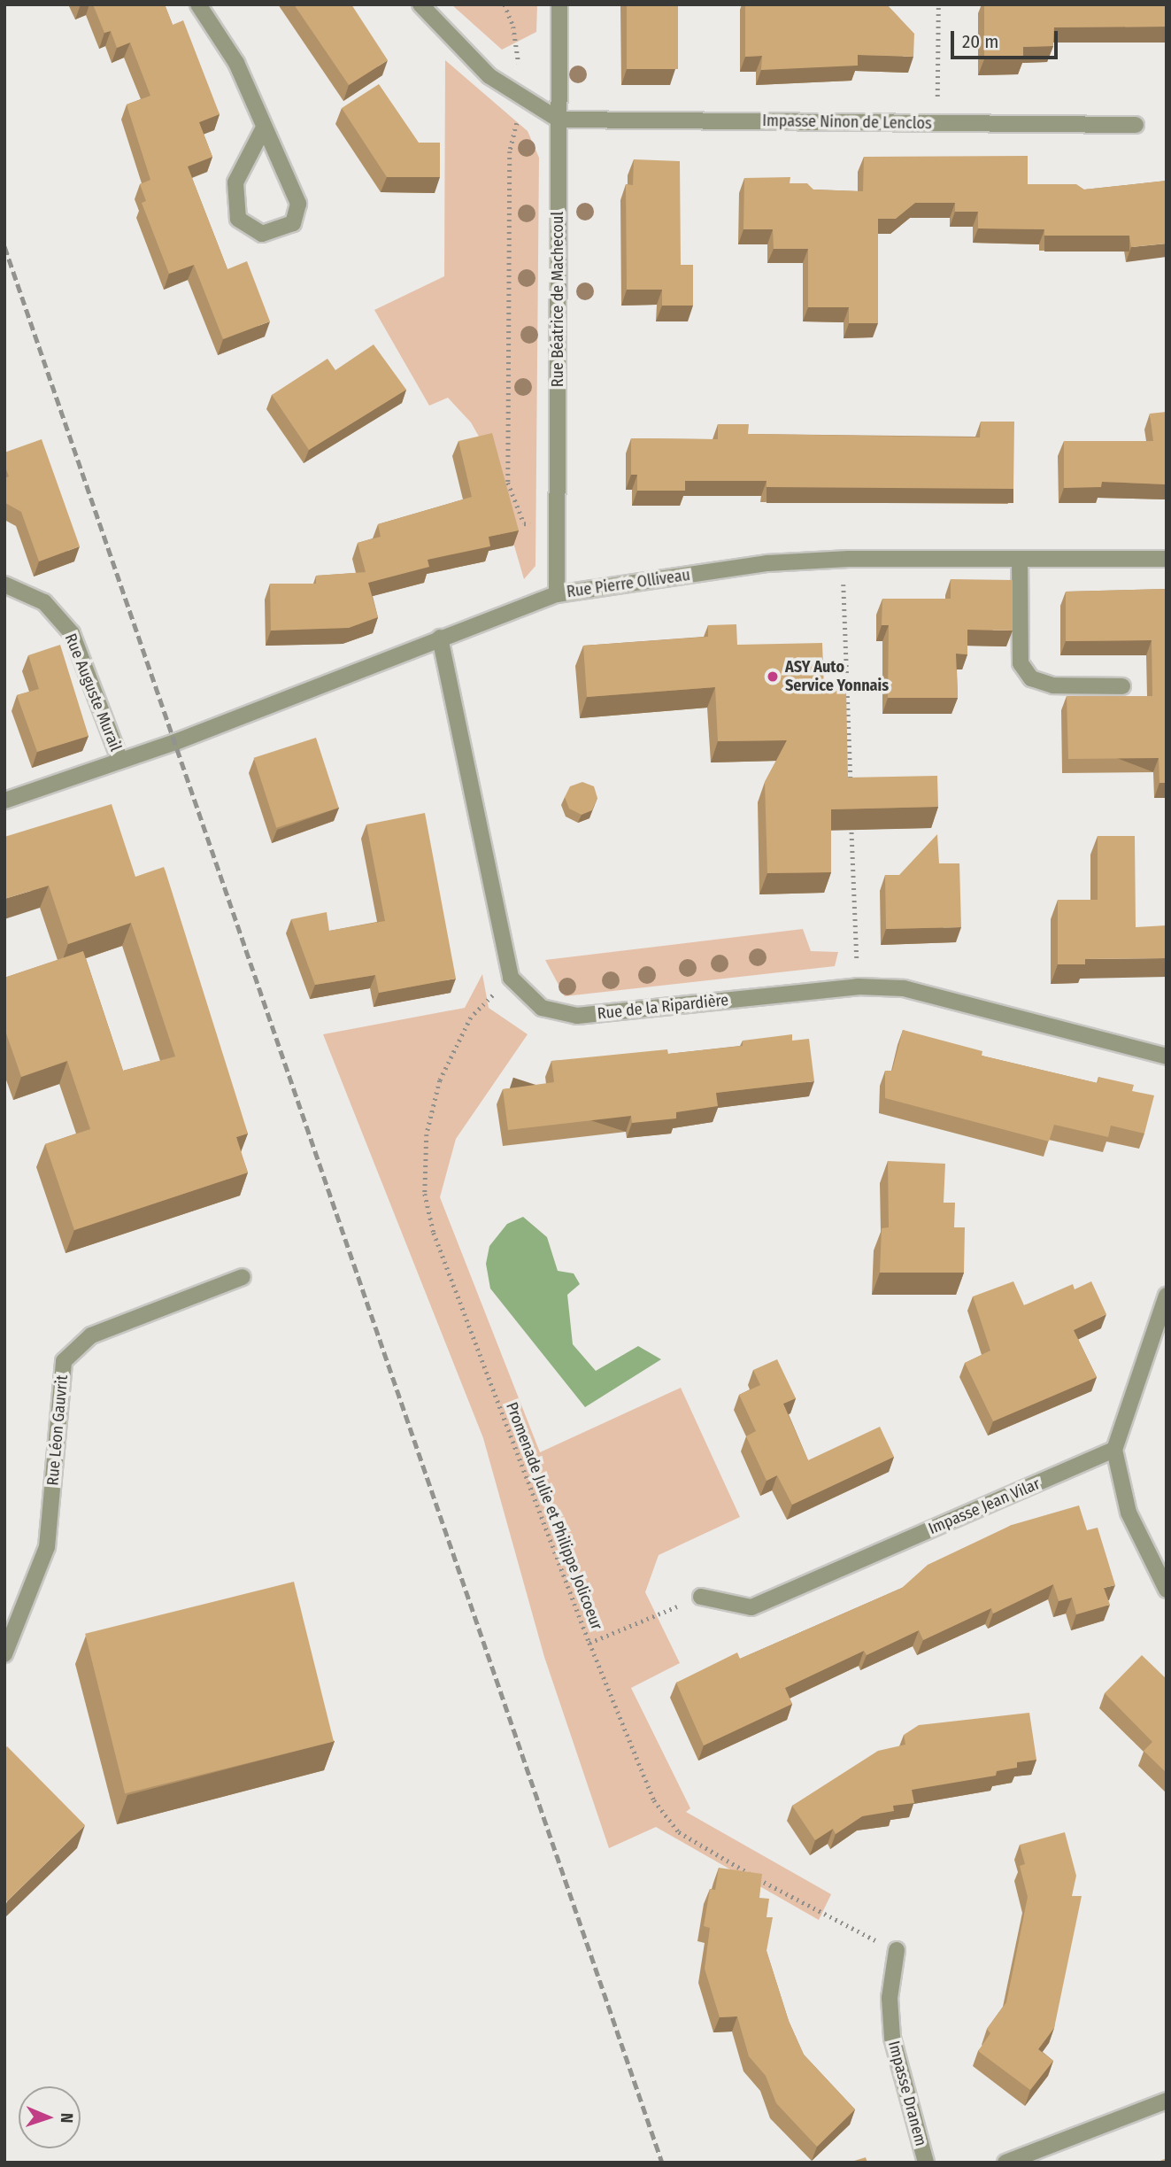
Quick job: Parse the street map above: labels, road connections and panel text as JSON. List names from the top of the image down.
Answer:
{
  "streets": {
    "street": [
      "Impasse Ninon de Lenclos",
      "Rue Béatrice de Machecoul",
      "Rue Pierre Olliveau",
      "Rue Auguste Murail",
      "Rue de la Ripardière",
      "Rue Léon Gauvrit",
      "Impasse Jean Vilar",
      "Impasse Dranem"
    ],
    "path": ["Promenade Julie et Philippe Jolicoeur"]
  },
  "crossings": [
    ["Impasse Ninon de Lenclos", "Rue Béatrice de Machecoul"],
    ["Rue Béatrice de Machecoul", "Rue Pierre Olliveau"],
    ["Rue Pierre Olliveau", "Rue Auguste Murail"],
    ["Rue de la Ripardière", "Promenade Julie et Philippe Jolicoeur"],
    ["Promenade Julie et Philippe Jolicoeur", "Impasse Dranem"]
  ],
  "places": ["ASY Auto Service Yonnais"],
  "scale_bar": "20 m",
  "north": "right"
}
